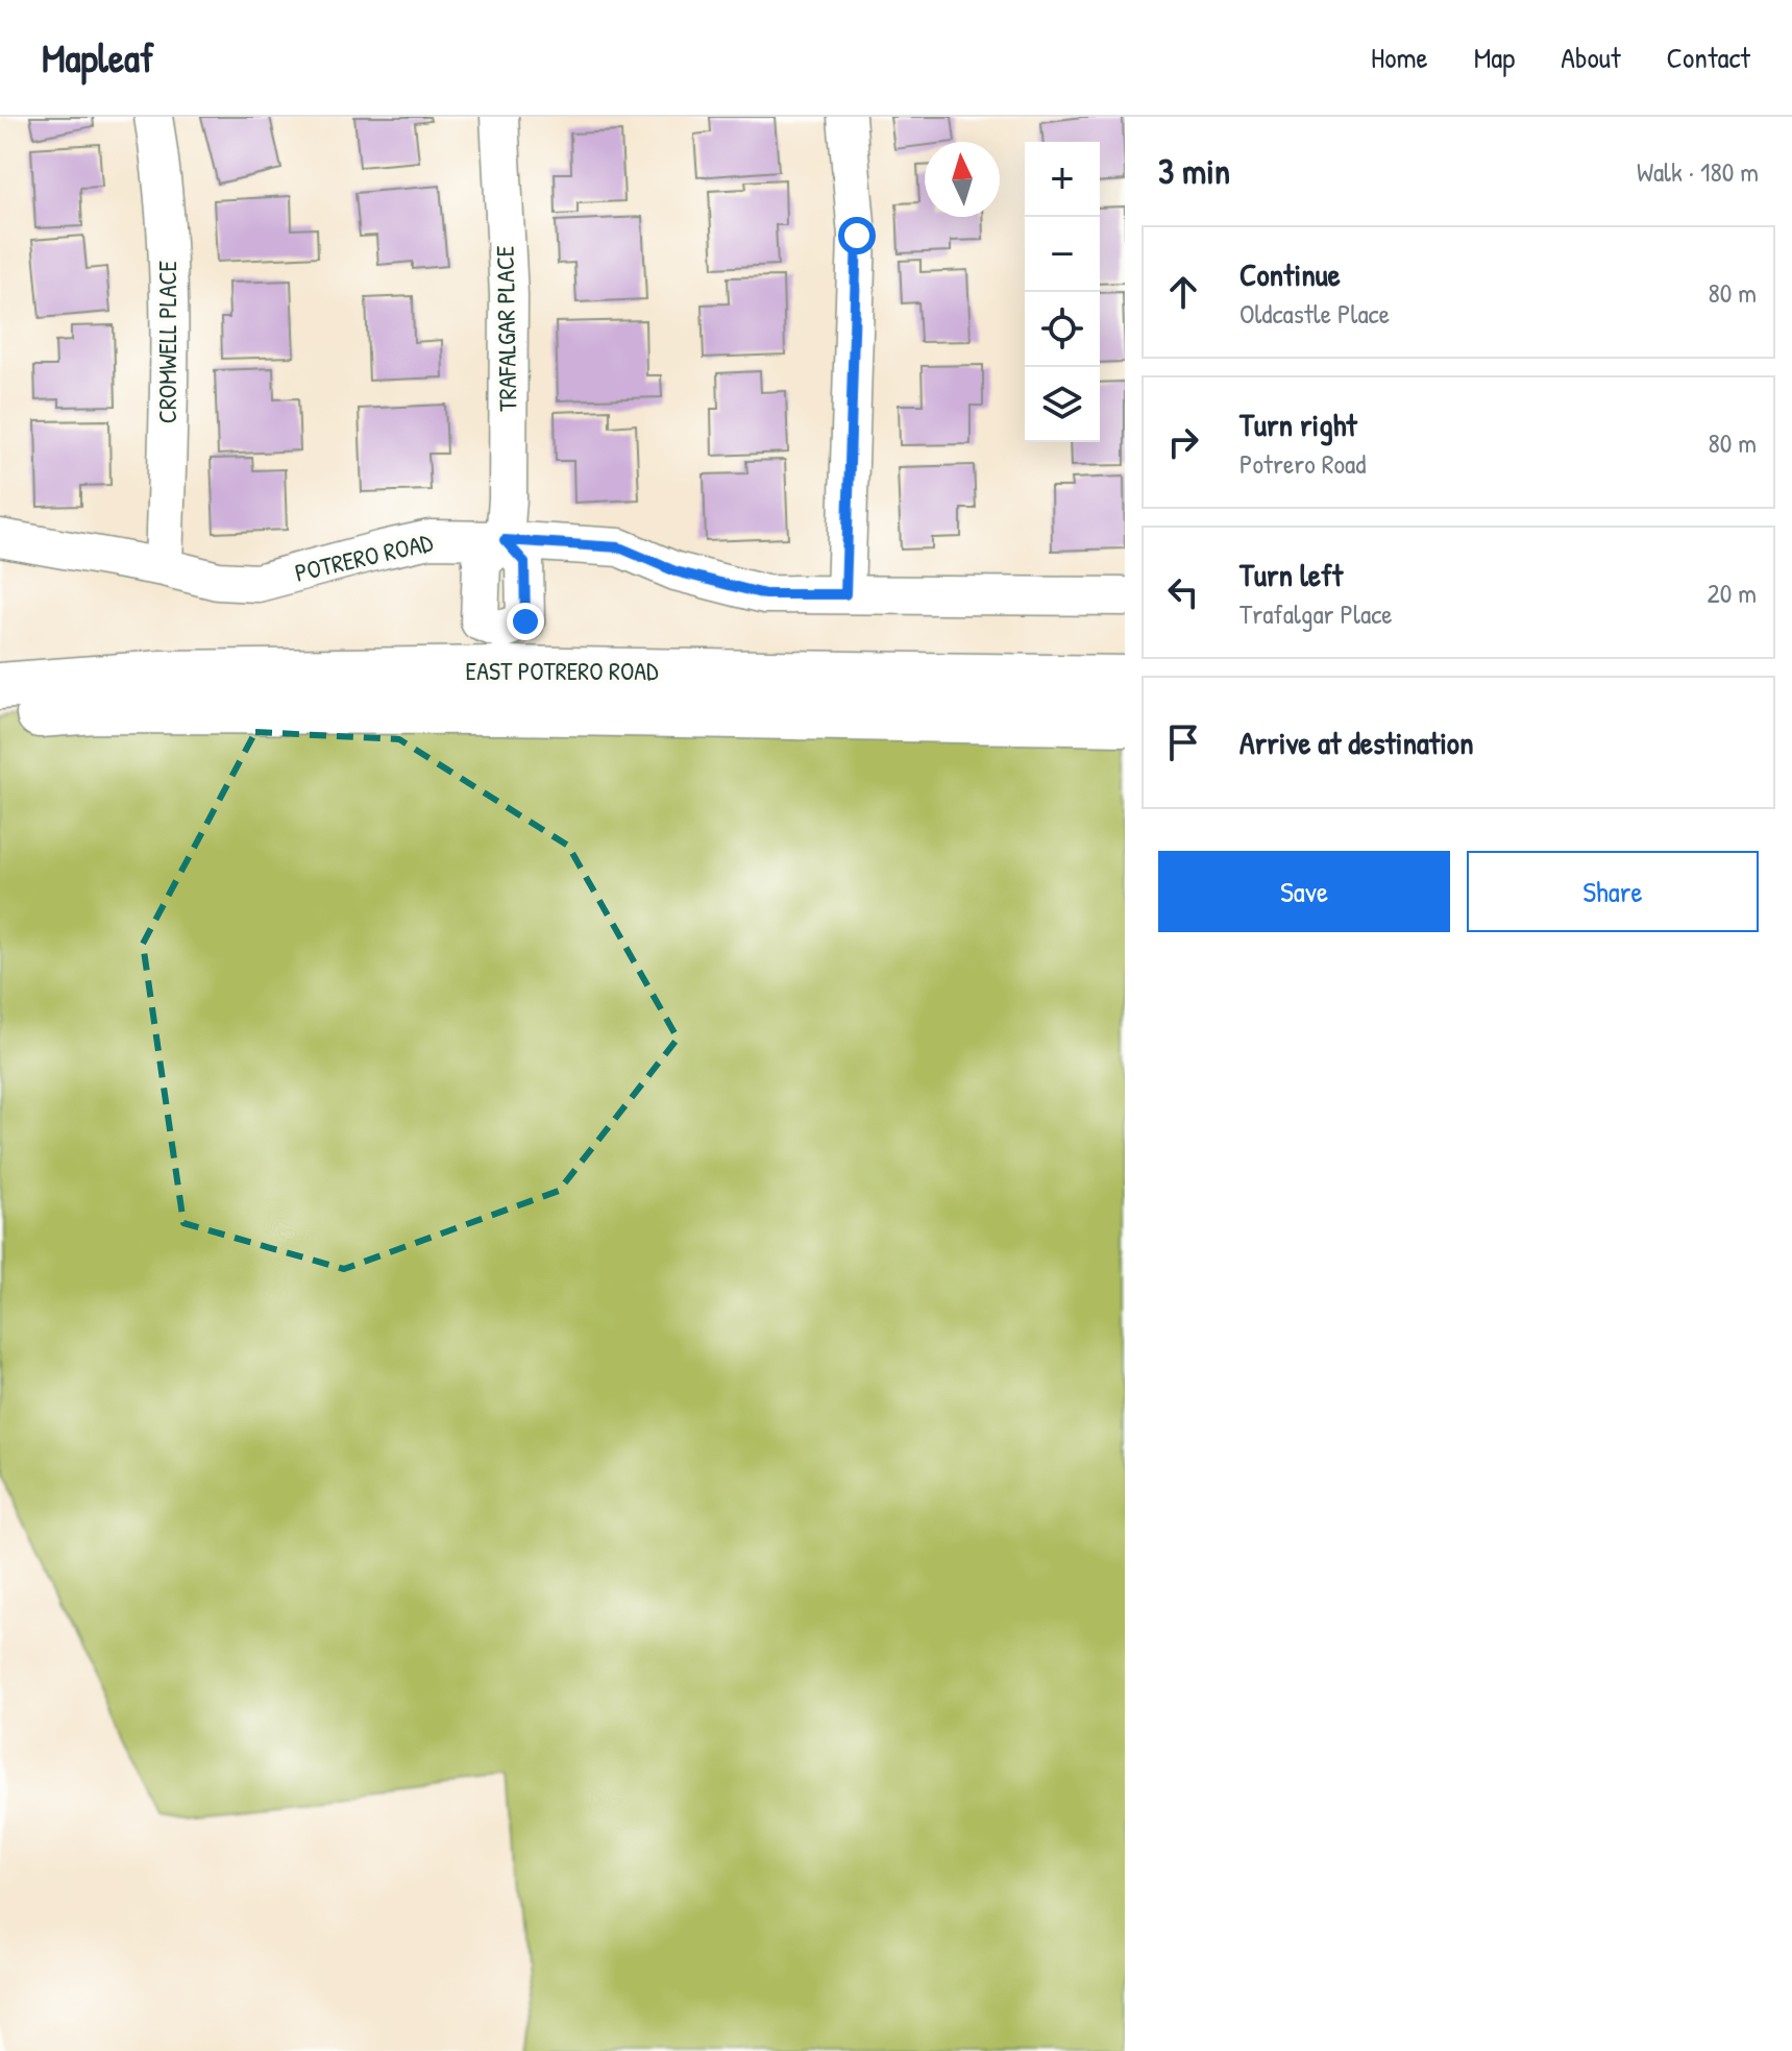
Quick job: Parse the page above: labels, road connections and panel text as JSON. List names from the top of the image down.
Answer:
{
  "streets": {
    "street": [
      "TRAFALGAR PLACE",
      "CROMWELL PLACE",
      "POTRERO ROAD",
      "EAST POTRERO ROAD"
    ]
  },
  "crossings": [
    ["TRAFALGAR PLACE", "POTRERO ROAD"],
    ["CROMWELL PLACE", "POTRERO ROAD"]
  ],
  "north": "top",
  "page": {
    "header": "Mapleaf",
    "nav": [
      "Home",
      "Map",
      "About",
      "Contact"
    ],
    "heading": ["3 min", "Walk · 180 m"],
    "map_buttons": ["+", "−"],
    "list": [
      ["Continue", "Oldcastle Place", "80 m"],
      ["Turn right", "Potrero Road", "80 m"],
      ["Turn left", "Trafalgar Place", "20 m"],
      "Arrive at destination"
    ],
    "buttons": ["Save", "Share"]
  }
}
